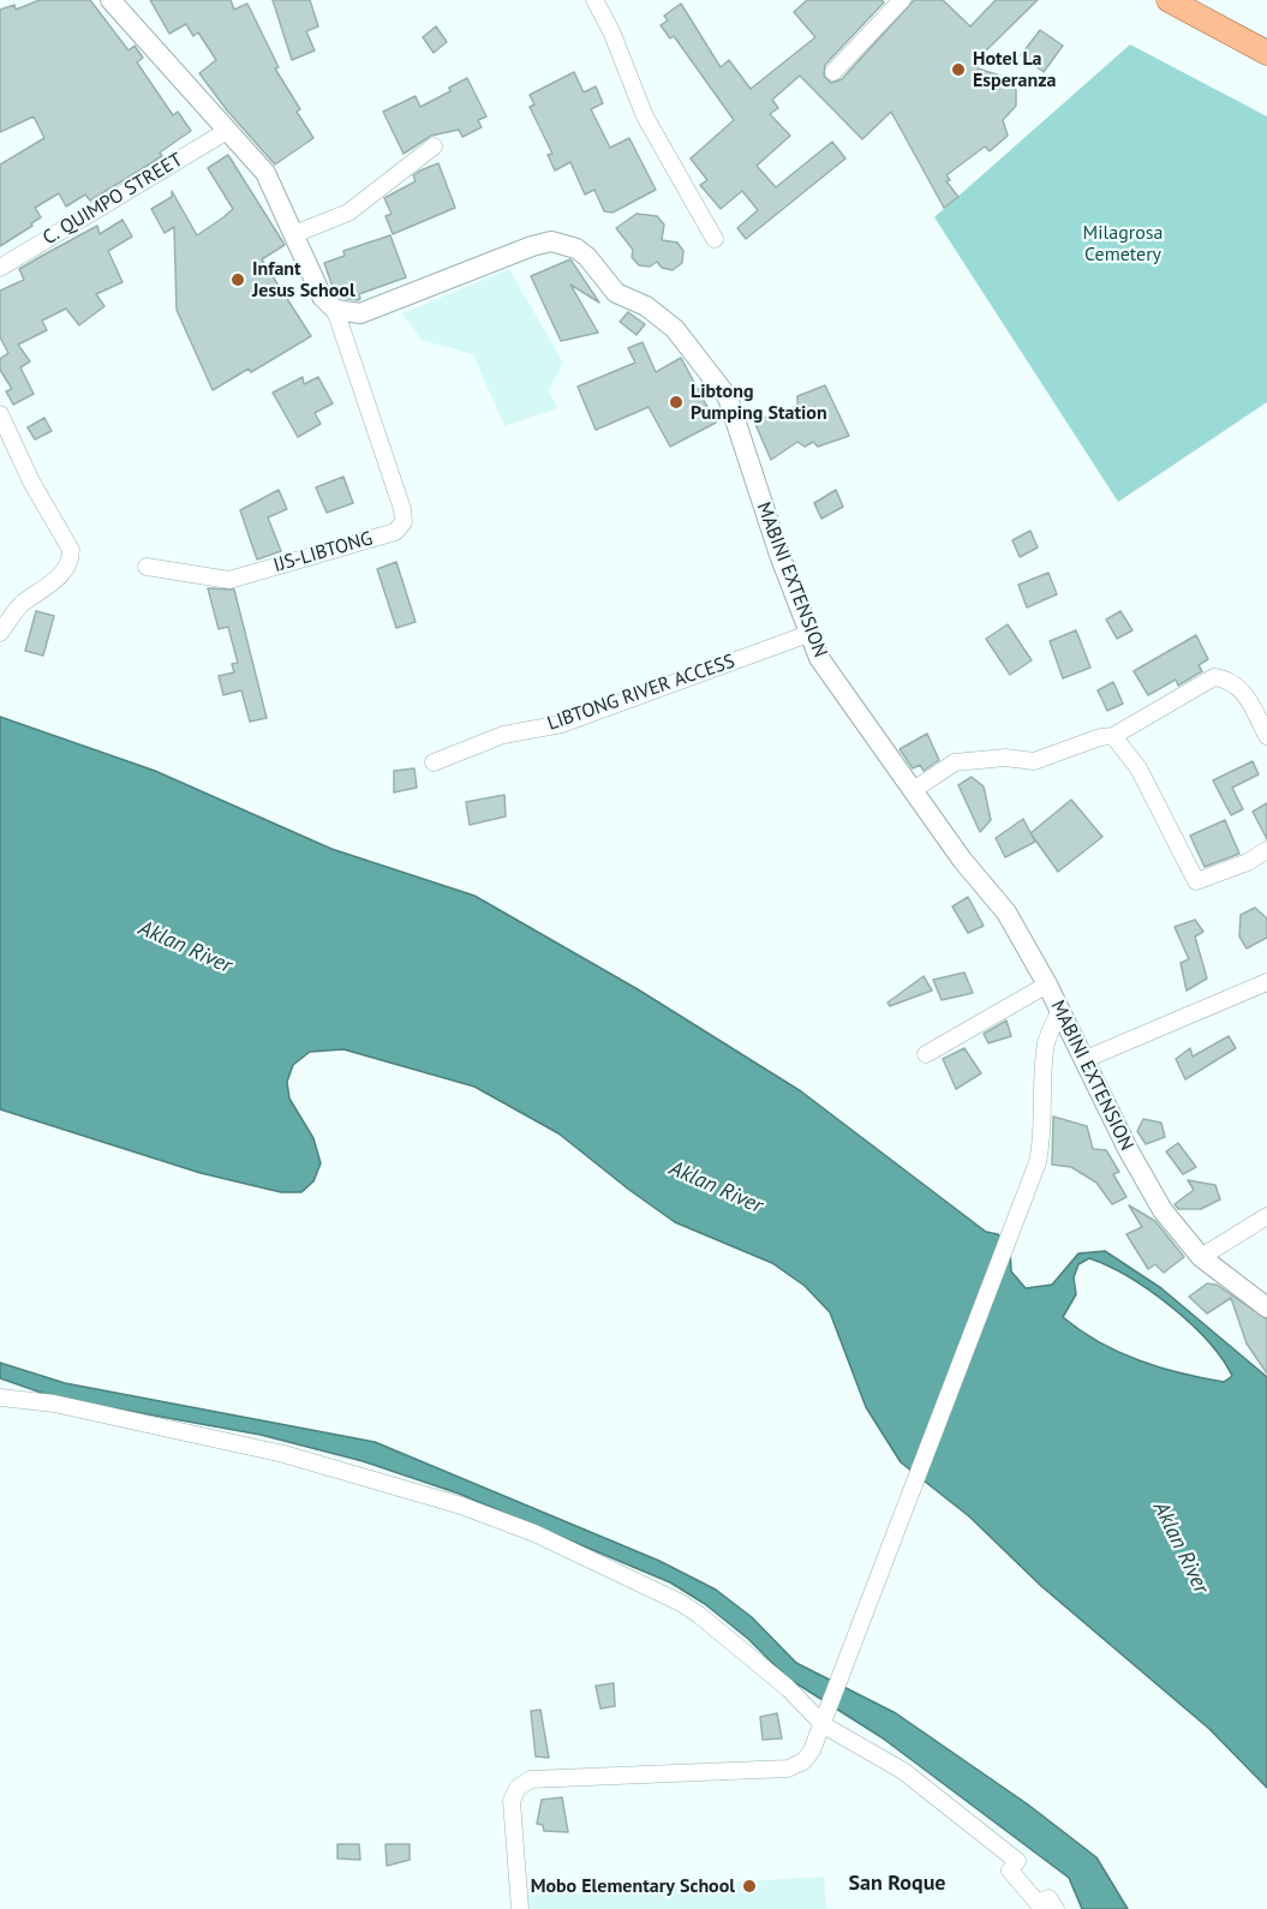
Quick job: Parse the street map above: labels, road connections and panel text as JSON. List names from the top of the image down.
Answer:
{
  "streets": {
    "street": [
      "C. QUIMPO STREET",
      "IJS-LIBTONG",
      "MABINI EXTENSION",
      "LIBTONG RIVER ACCESS"
    ]
  },
  "crossings": [
    ["IJS-LIBTONG", "MABINI EXTENSION"],
    ["MABINI EXTENSION", "LIBTONG RIVER ACCESS"]
  ],
  "districts": ["San Roque"],
  "water": ["Aklan River"],
  "parks": ["Milagrosa Cemetery"],
  "places": [
    "Hotel La Esperanza",
    "Infant Jesus School",
    "Libtong Pumping Station",
    "Mobo Elementary School"
  ]
}
